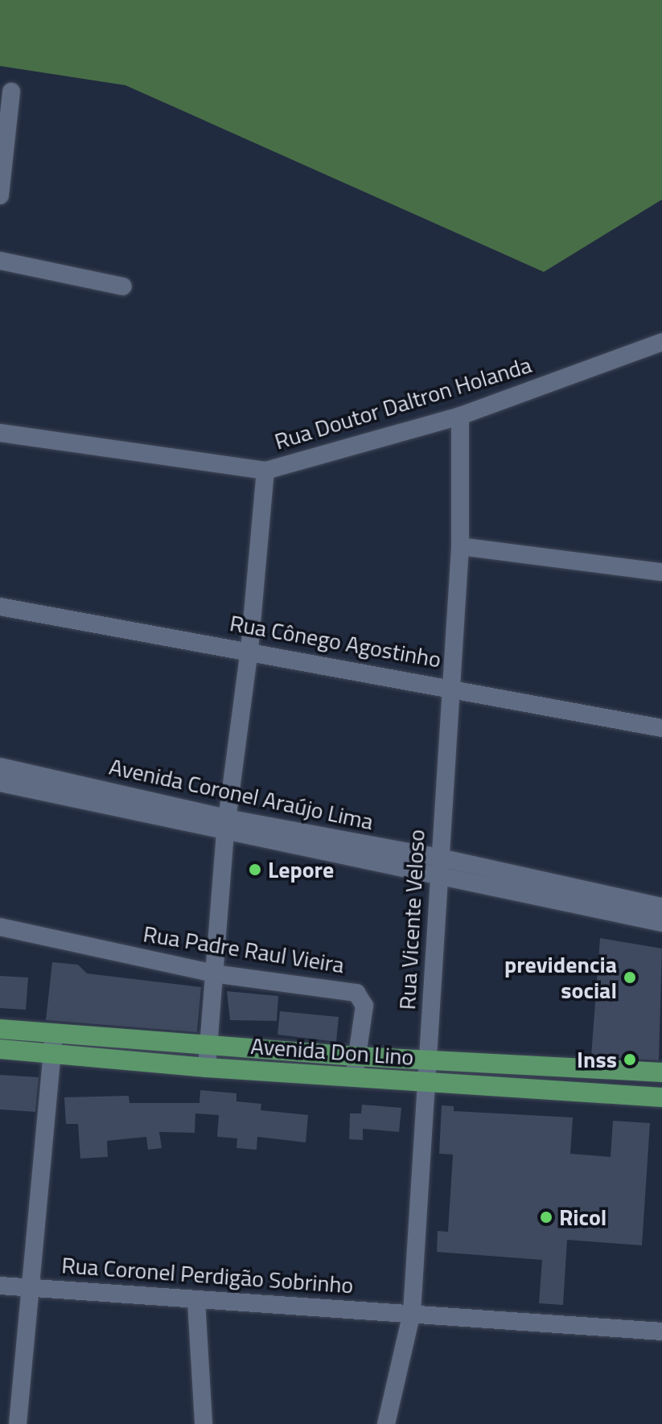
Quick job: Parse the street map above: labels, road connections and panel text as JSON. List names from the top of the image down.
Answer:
{
  "streets": {
    "main road": ["Avenida Don Lino"],
    "street": [
      "Rua Doutor Daltron Holanda",
      "Rua Cônego Agostinho",
      "Avenida Coronel Araújo Lima",
      "Rua Vicente Veloso",
      "Rua Padre Raul Vieira",
      "Rua Coronel Perdigão Sobrinho"
    ]
  },
  "crossings": [
    ["Rua Doutor Daltron Holanda", "Rua Vicente Veloso"],
    ["Rua Cônego Agostinho", "Rua Vicente Veloso"],
    ["Avenida Coronel Araújo Lima", "Rua Vicente Veloso"],
    ["Rua Vicente Veloso", "Avenida Don Lino"],
    ["Rua Vicente Veloso", "Rua Coronel Perdigão Sobrinho"],
    ["Rua Padre Raul Vieira", "Avenida Don Lino"]
  ],
  "places": [
    "Lepore",
    "previdencia social",
    "Inss",
    "Ricol"
  ]
}
